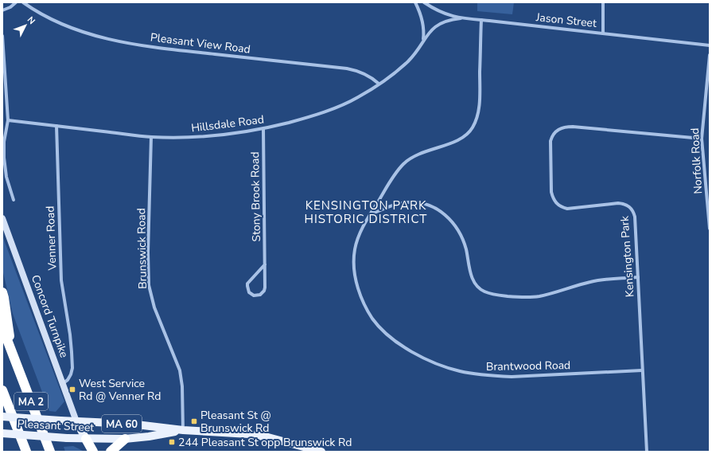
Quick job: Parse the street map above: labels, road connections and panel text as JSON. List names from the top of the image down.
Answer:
{
  "streets": {
    "highway": ["MA 2"],
    "main road": ["Concord Turnpike", "MA 60", "Pleasant Street"],
    "street": [
      "Jason Street",
      "Pleasant View Road",
      "Hillsdale Road",
      "Norfolk Road",
      "Stony Brook Road",
      "Venner Road",
      "Brunswick Road",
      "Kensington Park",
      "Brantwood Road"
    ]
  },
  "crossings": [
    ["Jason Street", "Hillsdale Road"],
    ["Jason Street", "Brantwood Road"],
    ["Pleasant View Road", "Hillsdale Road"],
    ["Hillsdale Road", "Stony Brook Road"],
    ["Hillsdale Road", "Venner Road"],
    ["Hillsdale Road", "Brunswick Road"],
    ["Norfolk Road", "Kensington Park"],
    ["Venner Road", "Concord Turnpike"],
    ["Brunswick Road", "Pleasant Street"],
    ["Kensington Park", "Brantwood Road"],
    ["Concord Turnpike", "Pleasant Street"]
  ],
  "districts": ["KENSINGTON PARK HISTORIC DISTRICT"],
  "places": {
    "transit": ["West Service Rd @ Venner Rd", "Pleasant St @ Brunswick Rd", "244 Pleasant St opp Brunswick Rd"]
  },
  "north": "top right"
}
